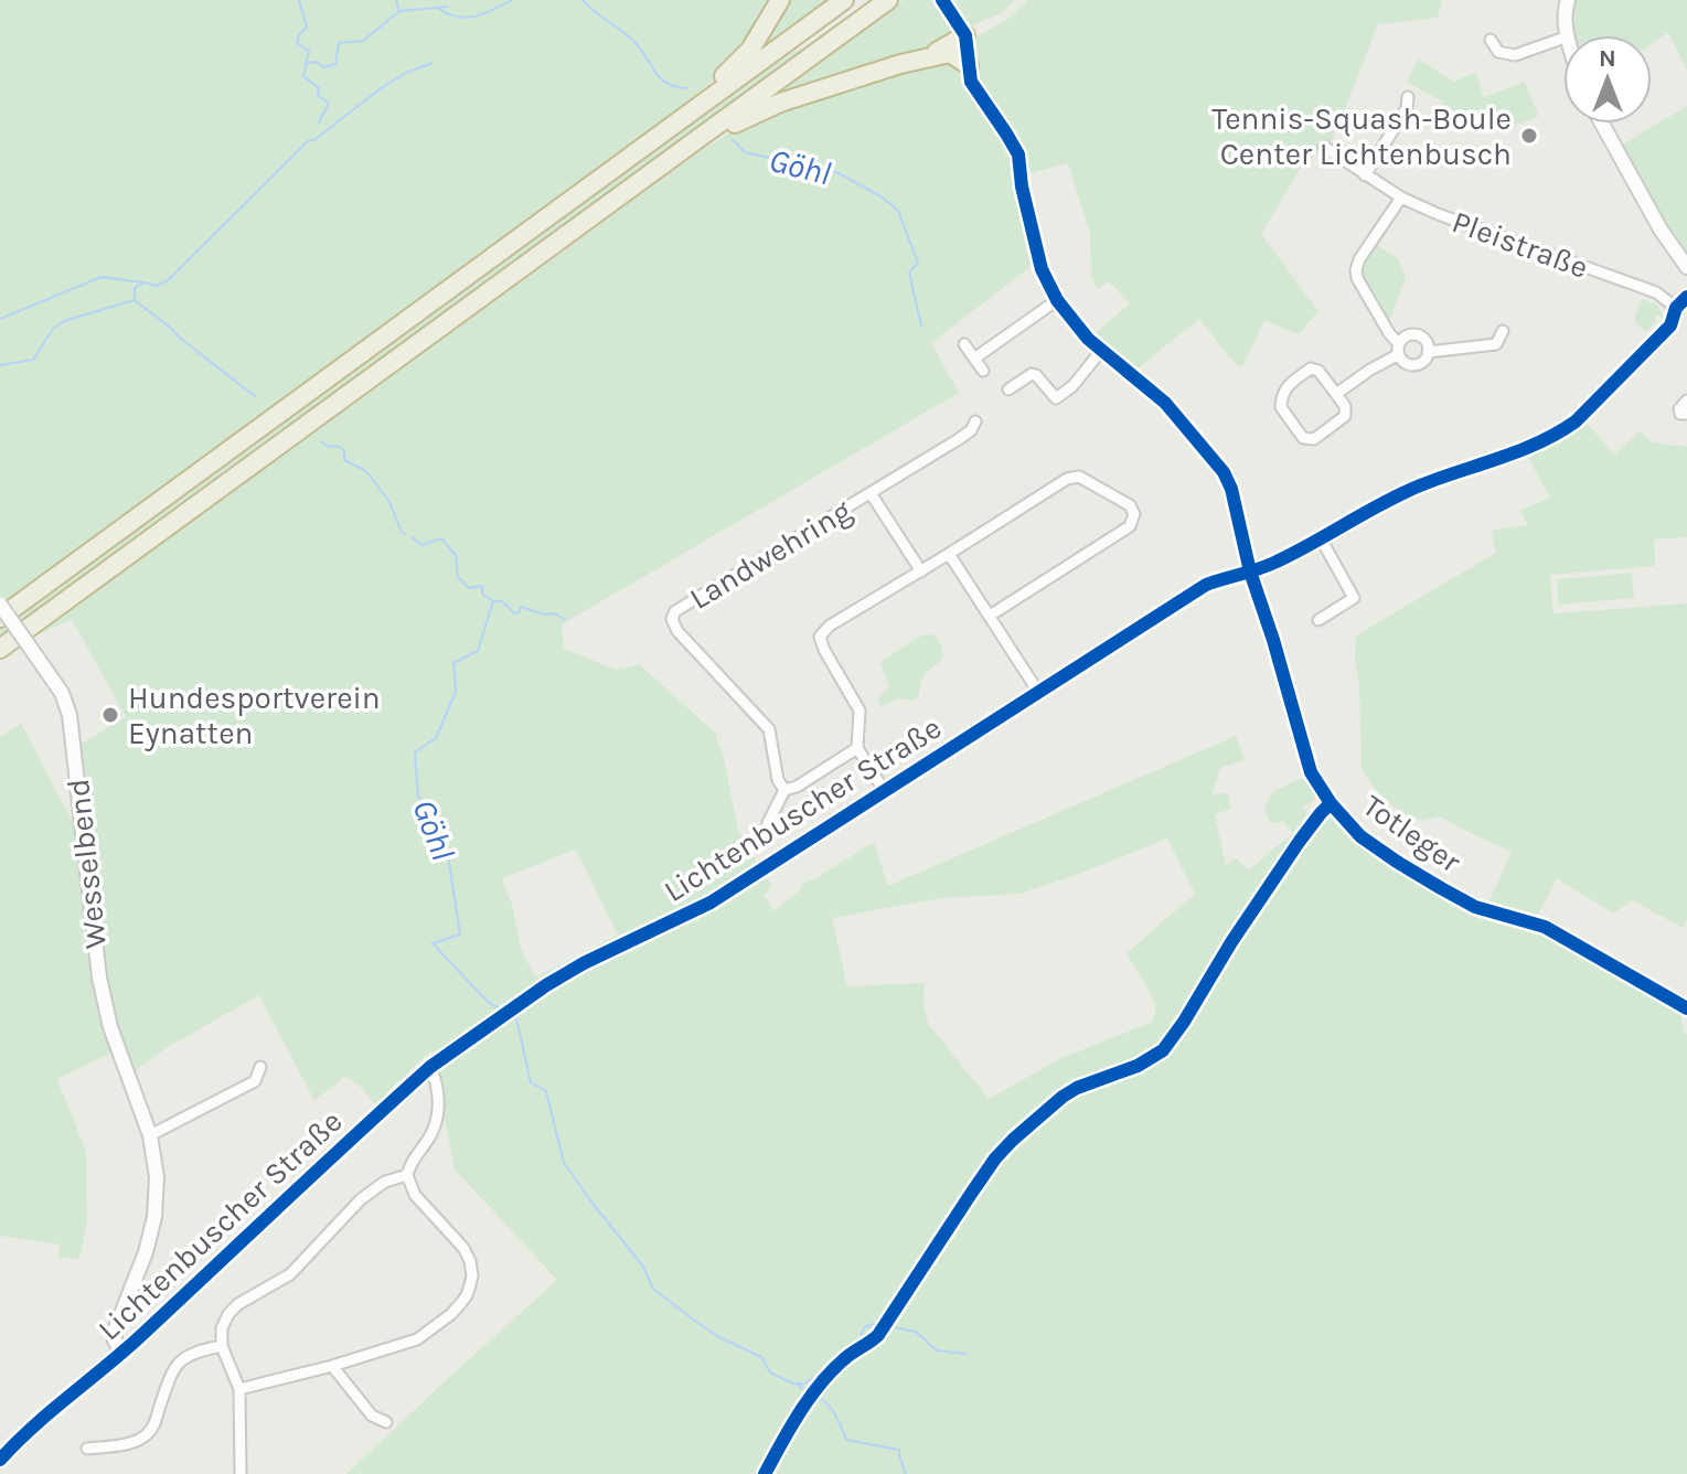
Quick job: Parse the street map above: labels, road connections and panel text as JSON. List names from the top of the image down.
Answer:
{
  "streets": {
    "street": [
      "Pleistraße",
      "Landwehring",
      "Lichtenbuscher Straße",
      "Totleger",
      "Wesselbend"
    ]
  },
  "crossings": [
    ["Pleistraße", "Lichtenbuscher Straße"],
    ["Lichtenbuscher Straße", "Totleger"],
    ["Lichtenbuscher Straße", "Wesselbend"]
  ],
  "water": ["Göhl"],
  "places": ["Tennis-Squash-Boule Center Lichtenbusch", "Hundesportverein Eynatten"],
  "north": "top"
}
